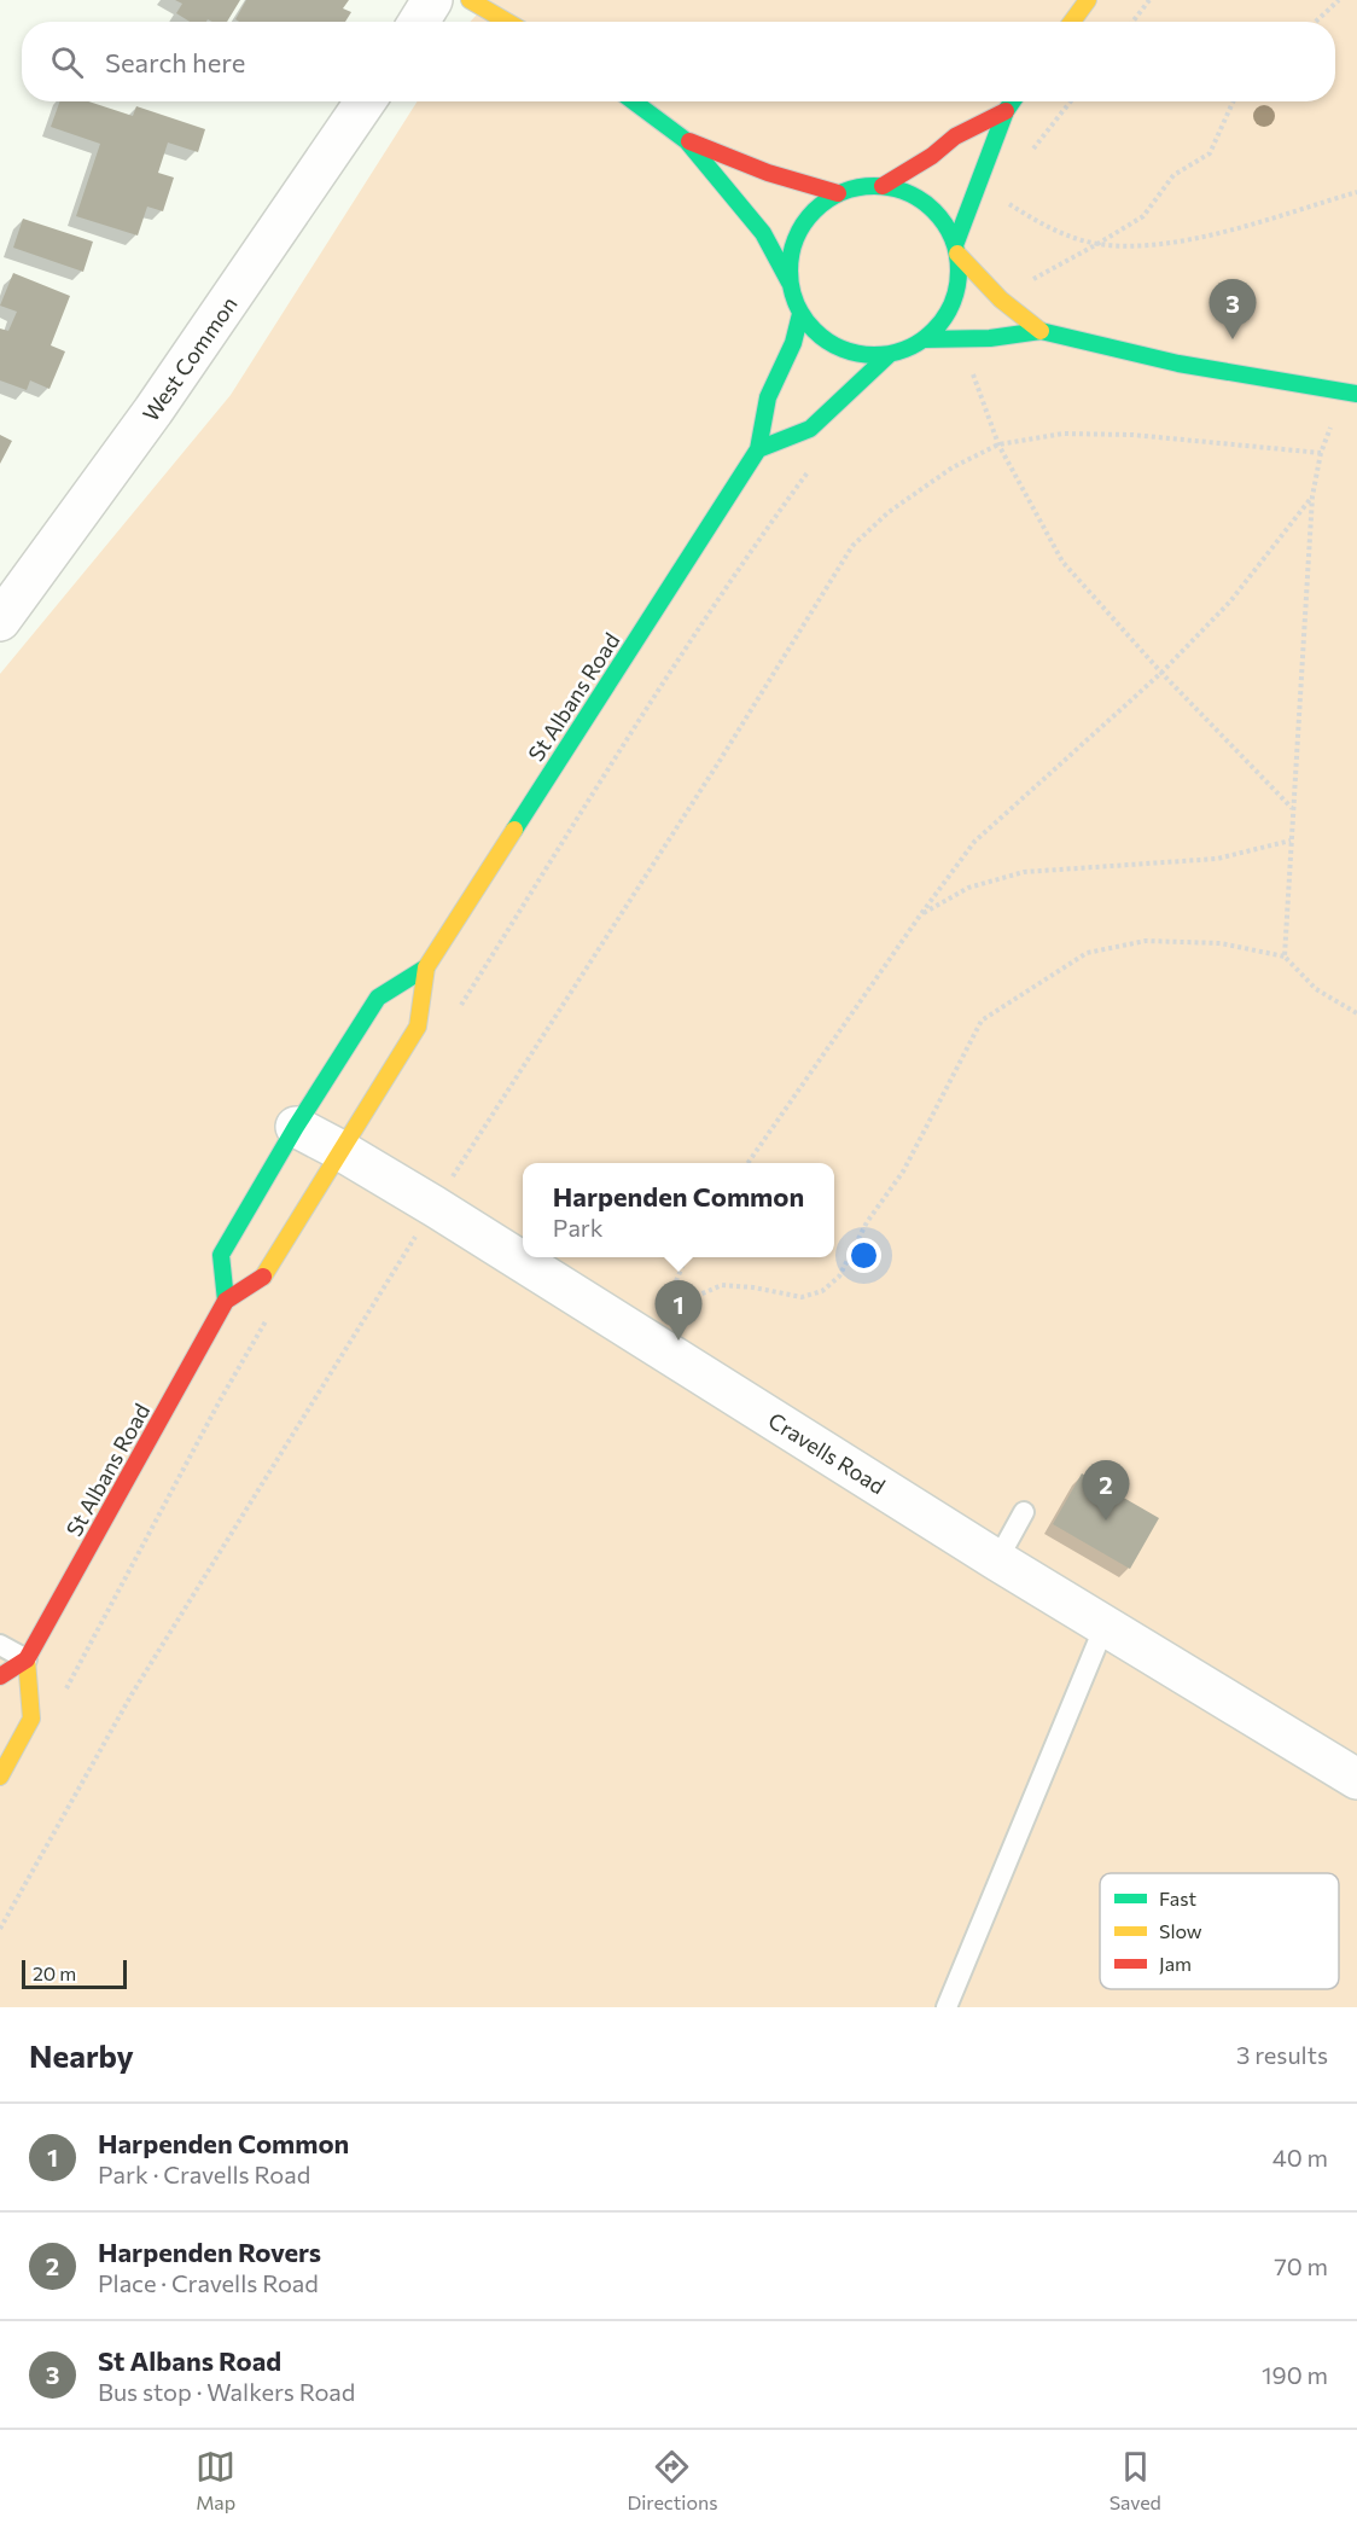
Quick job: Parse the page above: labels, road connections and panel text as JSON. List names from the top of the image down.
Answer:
{
  "streets": {
    "main road": ["St Albans Road"],
    "street": ["West Common", "Cravells Road"]
  },
  "crossings": [
    ["St Albans Road", "Cravells Road"]
  ],
  "legend": ["Fast", "Slow", "Jam"],
  "scale_bar": "20 m",
  "page": {
    "search": "Search here",
    "pins": ["3", "1", "2"],
    "popup": ["Harpenden Common", "Park"],
    "scale": "20 m",
    "heading": ["Nearby", "3 results"],
    "list": [
      {
        "mark": "1",
        "name": "Harpenden Common",
        "note": "Park · Cravells Road",
        "value": "40 m"
      },
      {
        "mark": "2",
        "name": "Harpenden Rovers",
        "note": "Place · Cravells Road",
        "value": "70 m"
      },
      {
        "mark": "3",
        "name": "St Albans Road",
        "note": "Bus stop · Walkers Road",
        "value": "190 m"
      }
    ],
    "nav": ["Map", "Directions", "Saved"]
  }
}
